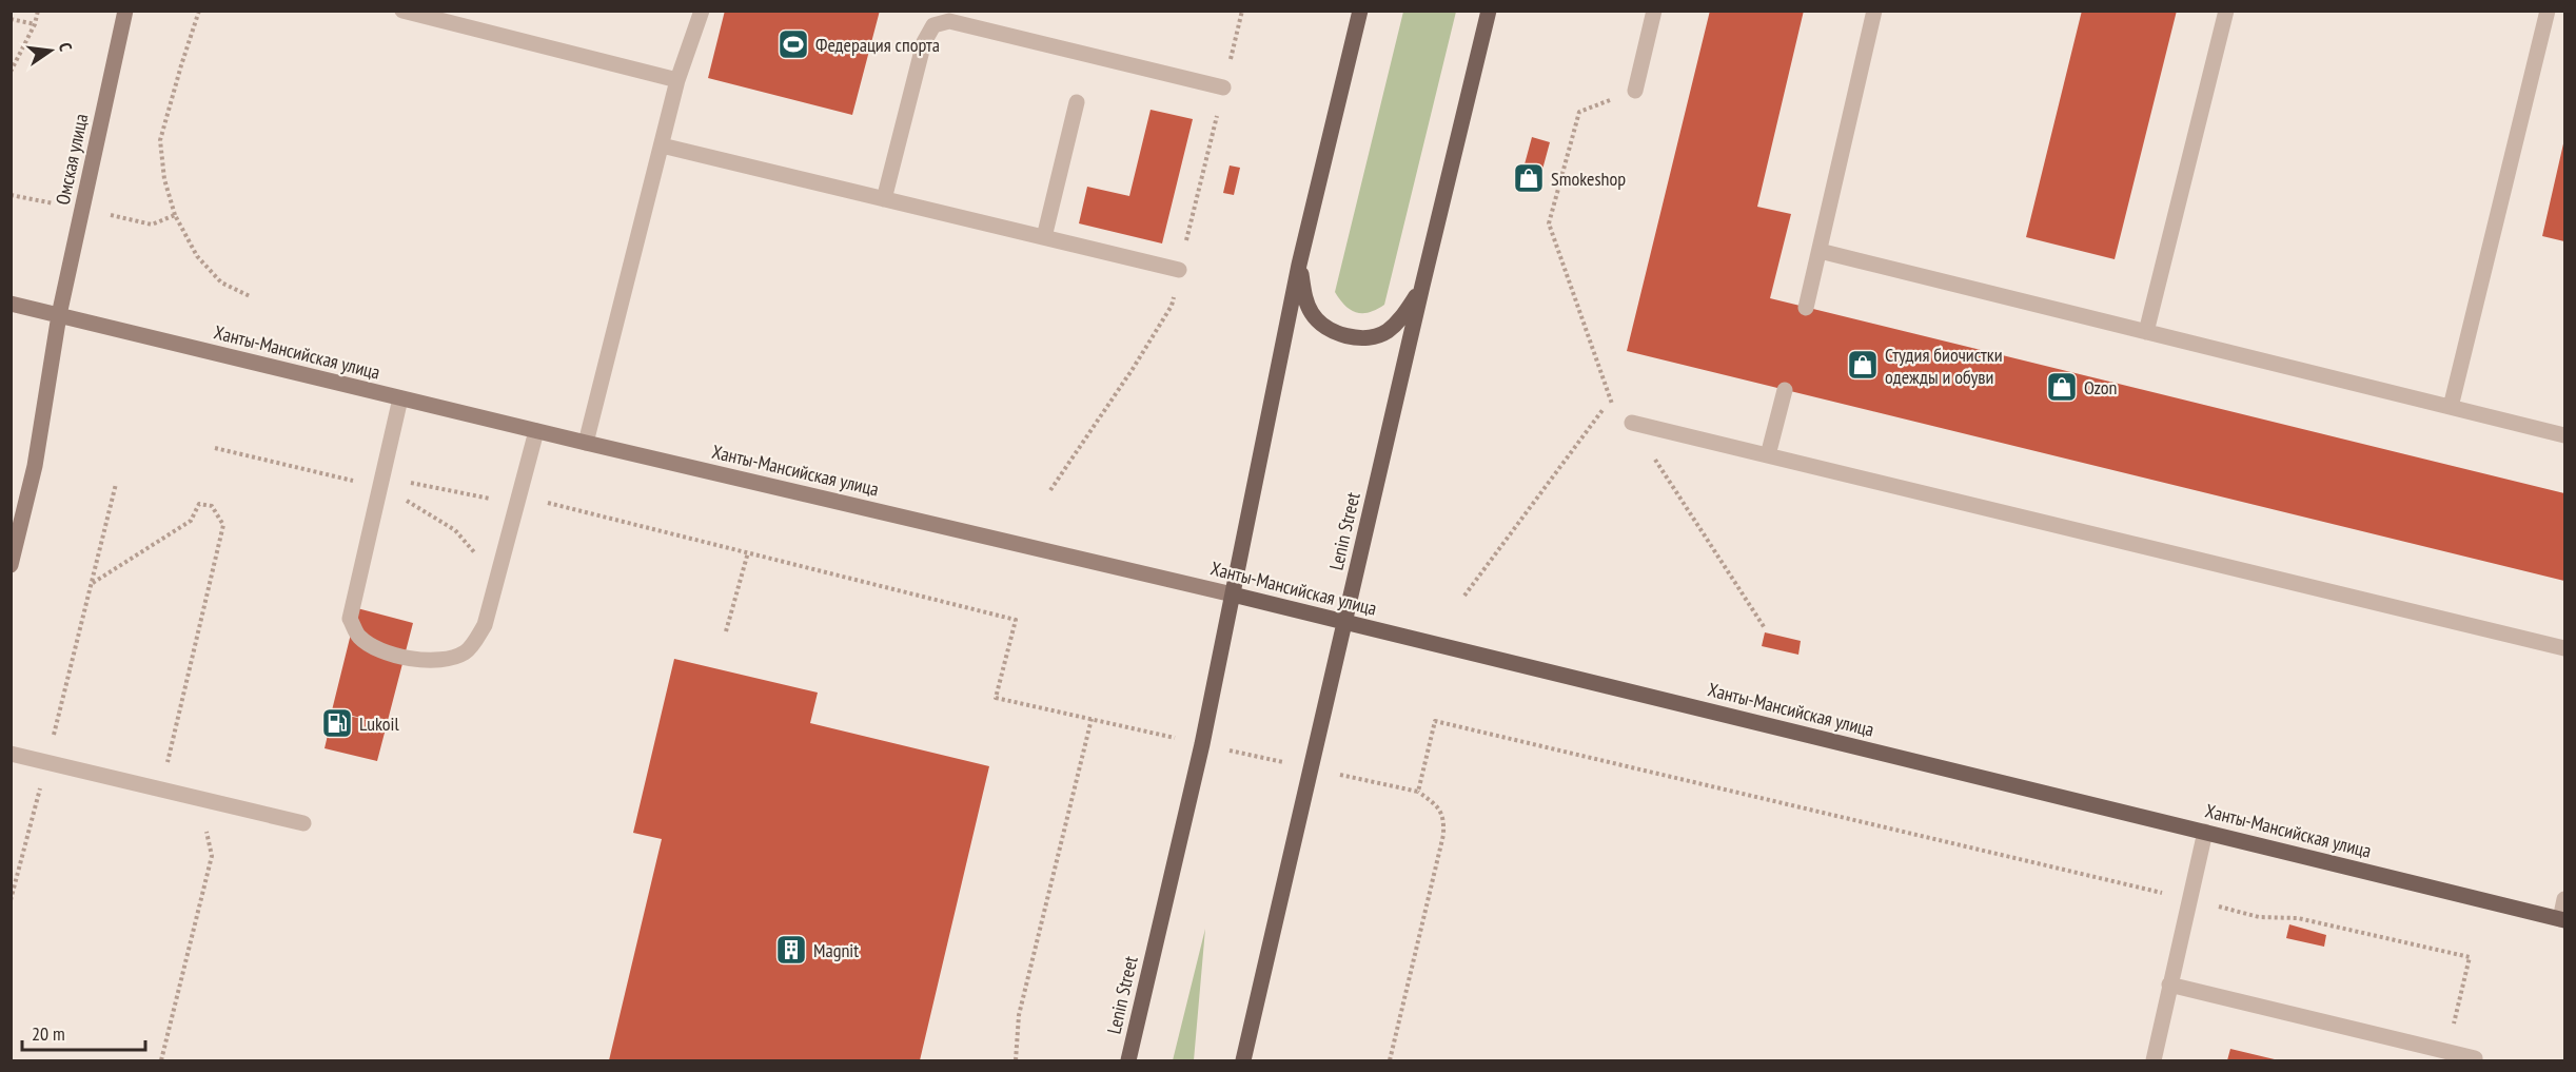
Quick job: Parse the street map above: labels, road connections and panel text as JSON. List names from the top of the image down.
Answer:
{
  "streets": {
    "main road": ["Омская улица", "Ханты-Мансийская улица", "Lenin Street"]
  },
  "crossings": [
    ["Омская улица", "Ханты-Мансийская улица"],
    ["Ханты-Мансийская улица", "Lenin Street"]
  ],
  "places": {
    "sports": ["Федерация спорта"],
    "shop": ["Smokeshop", "Студия биочистки одежды и обуви", "Ozon"],
    "fuel station": ["Lukoil"],
    "building": ["Magnit"]
  },
  "scale_bar": "20 m",
  "north": "right"
}
